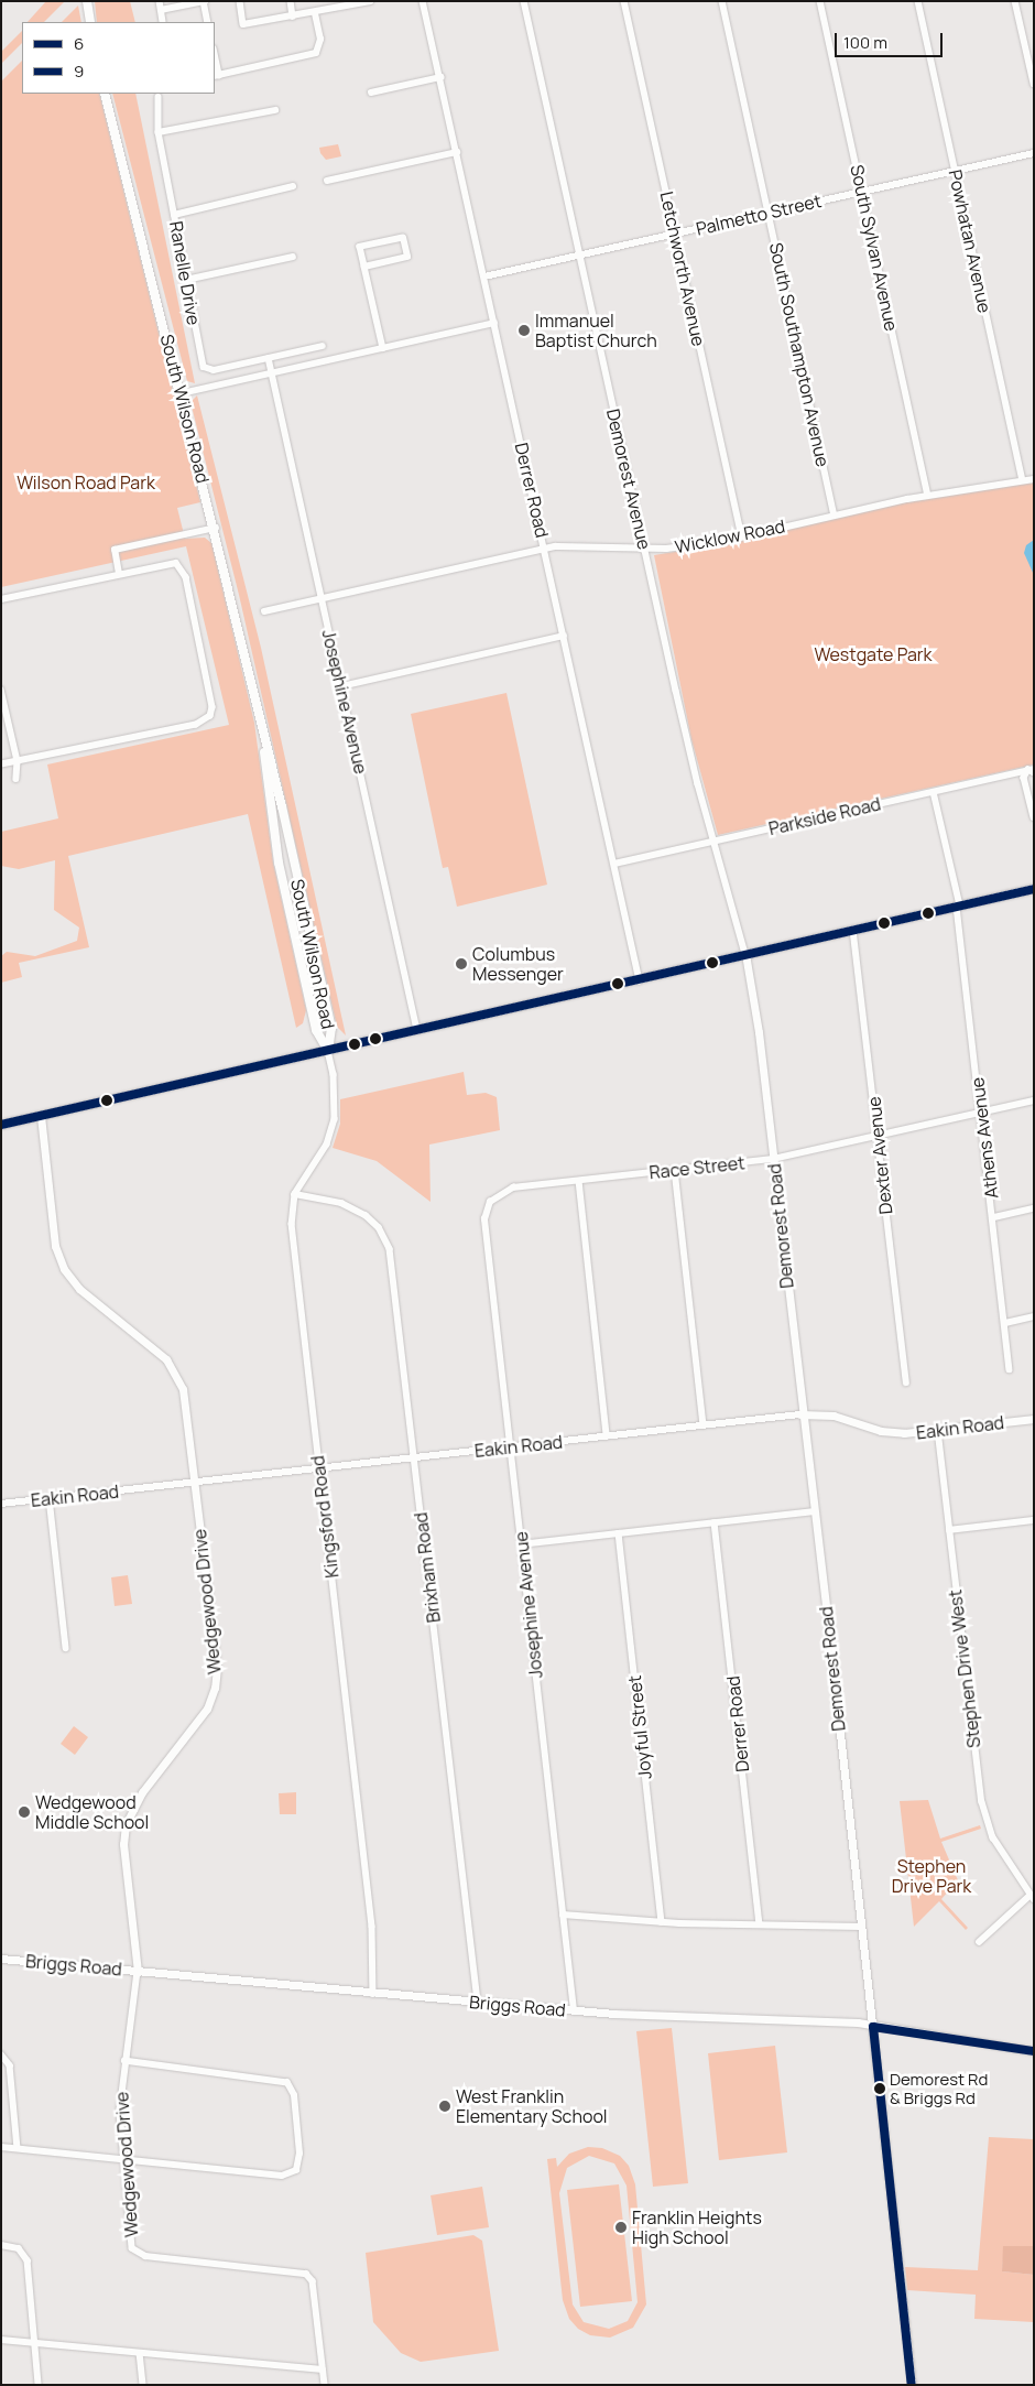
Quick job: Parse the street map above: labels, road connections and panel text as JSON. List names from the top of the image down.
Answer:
{
  "streets": {
    "main road": ["South Wilson Road"],
    "street": [
      "Palmetto Street",
      "Powhatan Avenue",
      "South Sylvan Avenue",
      "Letchworth Avenue",
      "Ranelle Drive",
      "South Southampton Avenue",
      "Demorest Avenue",
      "Derrer Road",
      "Wicklow Road",
      "Josephine Avenue",
      "Parkside Road",
      "Athens Avenue",
      "Dexter Avenue",
      "Race Street",
      "Demorest Road",
      "Eakin Road",
      "Kingsford Road",
      "Brixham Road",
      "Wedgewood Drive",
      "Stephen Drive West",
      "Joyful Street",
      "Briggs Road"
    ]
  },
  "crossings": [
    ["Palmetto Street", "Powhatan Avenue"],
    ["Palmetto Street", "South Sylvan Avenue"],
    ["Palmetto Street", "Letchworth Avenue"],
    ["Palmetto Street", "South Southampton Avenue"],
    ["Palmetto Street", "Demorest Avenue"],
    ["Palmetto Street", "Derrer Road"],
    ["Powhatan Avenue", "Wicklow Road"],
    ["South Sylvan Avenue", "Wicklow Road"],
    ["Letchworth Avenue", "Wicklow Road"],
    ["South Southampton Avenue", "Wicklow Road"],
    ["Demorest Avenue", "Wicklow Road"],
    ["Demorest Avenue", "Parkside Road"],
    ["Demorest Avenue", "Demorest Road"],
    ["Derrer Road", "Wicklow Road"],
    ["Derrer Road", "Parkside Road"],
    ["Wicklow Road", "Josephine Avenue"],
    ["Josephine Avenue", "Race Street"],
    ["Josephine Avenue", "Eakin Road"],
    ["Josephine Avenue", "Briggs Road"],
    ["Athens Avenue", "Race Street"],
    ["Dexter Avenue", "Race Street"],
    ["Race Street", "Demorest Road"],
    ["Demorest Road", "Eakin Road"],
    ["Demorest Road", "Briggs Road"],
    ["Eakin Road", "Kingsford Road"],
    ["Eakin Road", "Brixham Road"],
    ["Eakin Road", "Wedgewood Drive"],
    ["Eakin Road", "Stephen Drive West"],
    ["Kingsford Road", "Brixham Road"],
    ["Kingsford Road", "Briggs Road"],
    ["Brixham Road", "Briggs Road"],
    ["Wedgewood Drive", "Briggs Road"]
  ],
  "parks": ["Wilson Road Park", "Westgate Park", "Stephen Drive Park"],
  "places": [
    "Immanuel Baptist Church",
    "Columbus Messenger",
    "Wedgewood Middle School",
    "Demorest Rd & Briggs Rd",
    "West Franklin Elementary School",
    "Franklin Heights High School"
  ],
  "lines": ["transit line 6", "transit line 9"],
  "legend": ["6", "9"],
  "scale_bar": "100 m"
}
